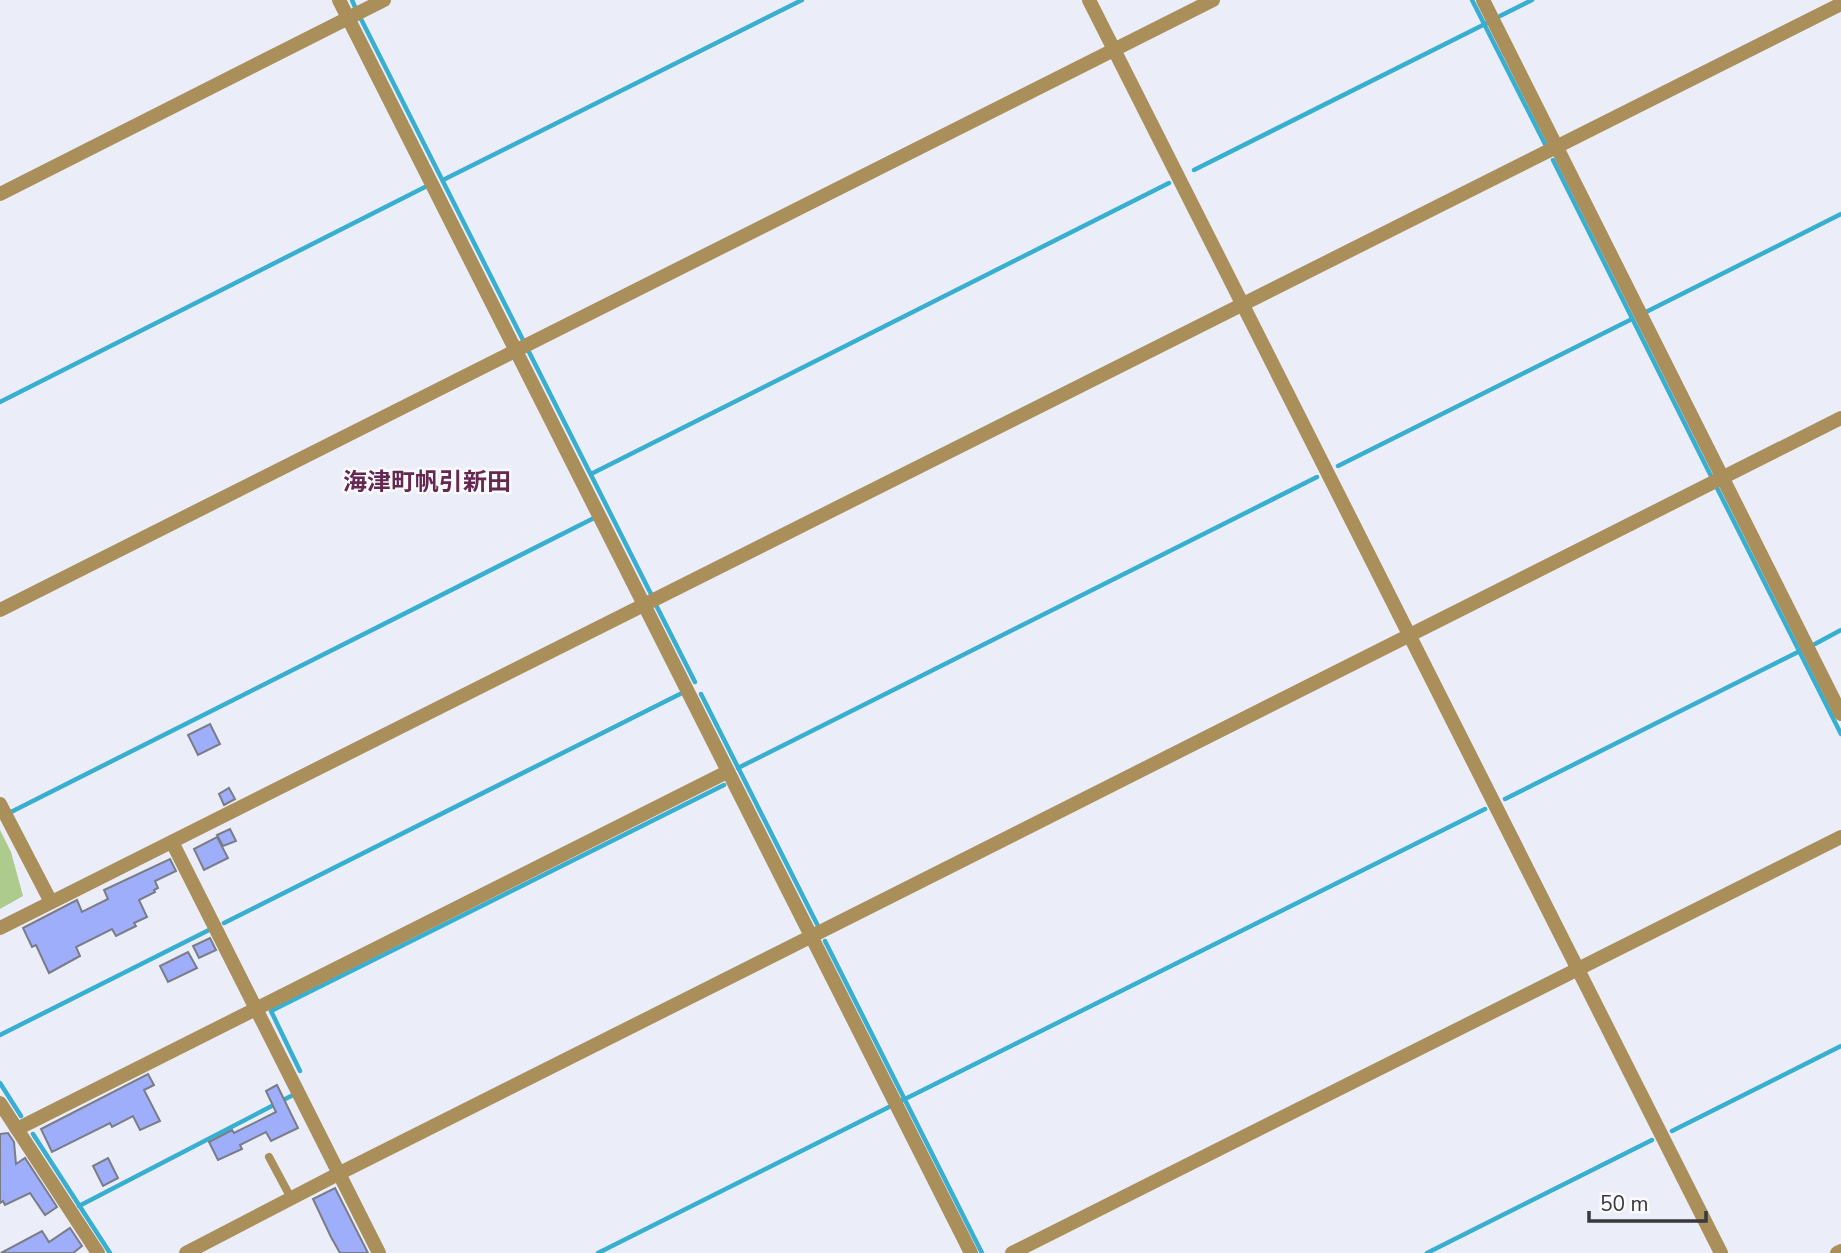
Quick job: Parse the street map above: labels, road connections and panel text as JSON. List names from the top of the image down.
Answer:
{
  "districts": ["海津町帆引新田"],
  "scale_bar": "50 m"
}
